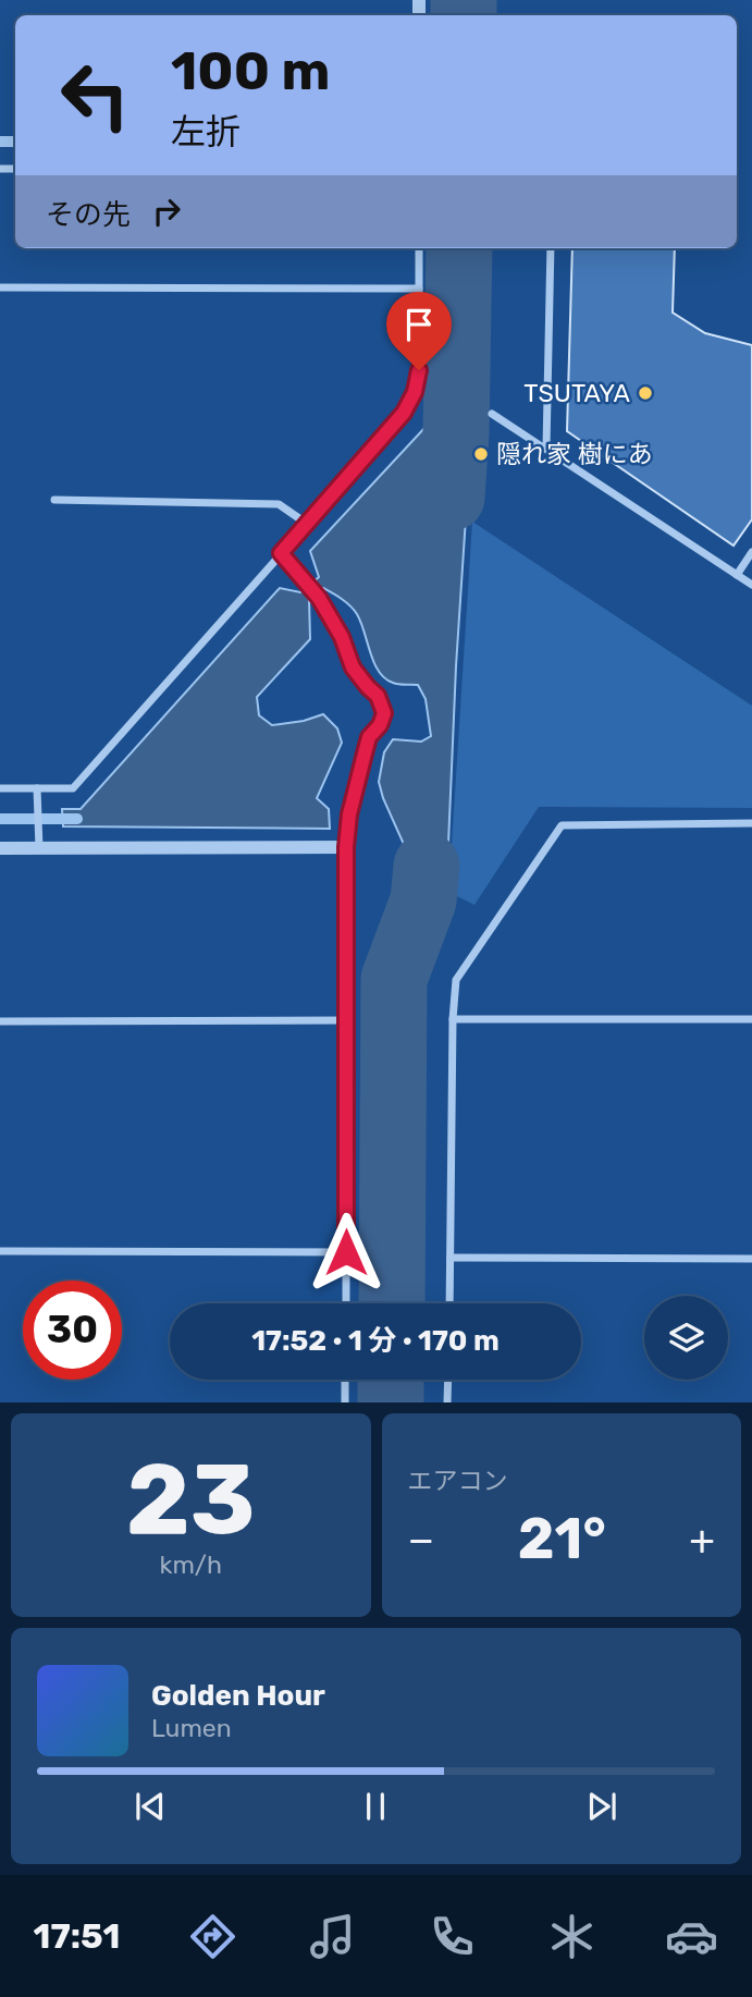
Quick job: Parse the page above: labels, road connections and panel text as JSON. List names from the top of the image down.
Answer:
{
  "places": ["TSUTAYA", "隠れ家 樹にあ"],
  "page": {
    "turn": ["100 m", "左折"],
    "then": "その先",
    "limit": "30",
    "trip": "17:52 · 1 分 · 170 m",
    "tile": [
      ["23", "km/h"],
      "エアコン"
    ],
    "heat": ["−", "21°", "+"],
    "song": ["Golden Hour", "Lumen"],
    "tabs": "17:51"
  }
}
